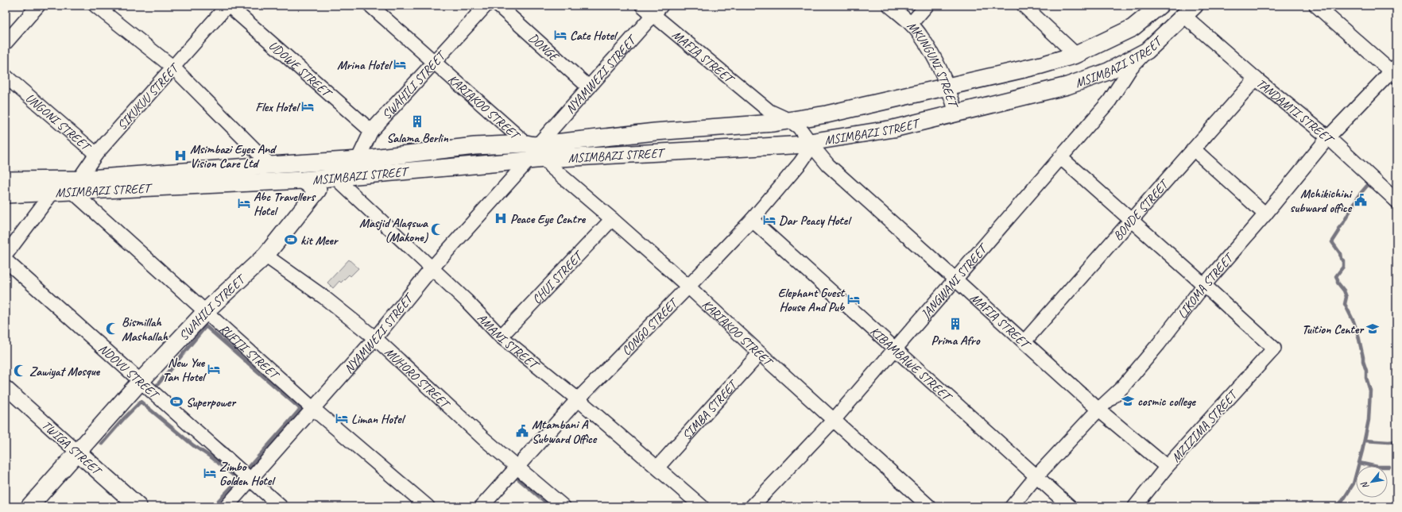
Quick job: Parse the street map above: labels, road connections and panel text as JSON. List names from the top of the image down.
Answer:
{
  "streets": {
    "street": [
      "DONGE",
      "MAFIA STREET",
      "MSIMBAZI STREET",
      "MKUNGUNI STREET",
      "UDOWE STREET",
      "NYAMWEZI STREET",
      "SWAHILI STREET",
      "SIKUKUU STREET",
      "KARIAKOO STREET",
      "TANDAMTI STREET",
      "UNGONI STREET",
      "BONDE STREET",
      "CHUI STREET",
      "JANGWANI STREET",
      "LIKOMA STREET",
      "CONGO STREET",
      "AMANI STREET",
      "RUFIJI STREET",
      "KIBAMBAWE STREET",
      "NDOVU STREET",
      "MUHORO STREET",
      "SIMBA STREET",
      "MZIZIMA STREET",
      "TWIGA STREET"
    ]
  },
  "crossings": [
    ["DONGE", "NYAMWEZI STREET"],
    ["MAFIA STREET", "MSIMBAZI STREET"],
    ["MAFIA STREET", "NYAMWEZI STREET"],
    ["MAFIA STREET", "BONDE STREET"],
    ["MAFIA STREET", "JANGWANI STREET"],
    ["MAFIA STREET", "LIKOMA STREET"],
    ["MAFIA STREET", "CONGO STREET"],
    ["MAFIA STREET", "MZIZIMA STREET"],
    ["MSIMBAZI STREET", "MKUNGUNI STREET"],
    ["MSIMBAZI STREET", "NYAMWEZI STREET"],
    ["MSIMBAZI STREET", "SWAHILI STREET"],
    ["MSIMBAZI STREET", "SIKUKUU STREET"],
    ["MSIMBAZI STREET", "KARIAKOO STREET"],
    ["MSIMBAZI STREET", "JANGWANI STREET"],
    ["MSIMBAZI STREET", "CONGO STREET"],
    ["MSIMBAZI STREET", "AMANI STREET"],
    ["MSIMBAZI STREET", "RUFIJI STREET"],
    ["UDOWE STREET", "SWAHILI STREET"],
    ["UDOWE STREET", "SIKUKUU STREET"],
    ["NYAMWEZI STREET", "KARIAKOO STREET"],
    ["NYAMWEZI STREET", "AMANI STREET"],
    ["NYAMWEZI STREET", "RUFIJI STREET"],
    ["NYAMWEZI STREET", "NDOVU STREET"],
    ["NYAMWEZI STREET", "MUHORO STREET"],
    ["SWAHILI STREET", "KARIAKOO STREET"],
    ["SWAHILI STREET", "RUFIJI STREET"],
    ["SWAHILI STREET", "NDOVU STREET"],
    ["SWAHILI STREET", "MUHORO STREET"],
    ["SWAHILI STREET", "TWIGA STREET"],
    ["SIKUKUU STREET", "UNGONI STREET"],
    ["SIKUKUU STREET", "RUFIJI STREET"],
    ["KARIAKOO STREET", "CHUI STREET"],
    ["KARIAKOO STREET", "JANGWANI STREET"],
    ["KARIAKOO STREET", "CONGO STREET"],
    ["KARIAKOO STREET", "SIMBA STREET"],
    ["TANDAMTI STREET", "BONDE STREET"],
    ["TANDAMTI STREET", "LIKOMA STREET"],
    ["CHUI STREET", "AMANI STREET"],
    ["JANGWANI STREET", "KIBAMBAWE STREET"],
    ["LIKOMA STREET", "KIBAMBAWE STREET"],
    ["LIKOMA STREET", "MZIZIMA STREET"],
    ["CONGO STREET", "AMANI STREET"],
    ["CONGO STREET", "KIBAMBAWE STREET"],
    ["CONGO STREET", "MUHORO STREET"],
    ["AMANI STREET", "SIMBA STREET"]
  ],
  "places": {
    "hotel": [
      "Cate Hotel",
      "Mrina Hotel",
      "Flex Hotel",
      "Abc Travellers Hotel",
      "Dar Peacy Hotel",
      "Elephant Guest House And Pub",
      "New Yue Tan Hotel",
      "Liman Hotel",
      "Zimbo Golden Hotel"
    ],
    "building": ["Salama Berlin", "Prima Afro"],
    "hospital": ["Msimbazi Eyes And Vision Care Ltd", "Peace Eye Centre"],
    "public building": ["Mchikichini subward office", "Mtambani A Subward Office"],
    "mosque": ["Masjid Alaqswa (Makone)", "Bismillah Mashallah", "Zawiyat Mosque"],
    "sports": ["kit Meer", "Superpower"],
    "school or university": ["Tuition Center", "cosmic college"]
  },
  "north": "bottom left"
}
